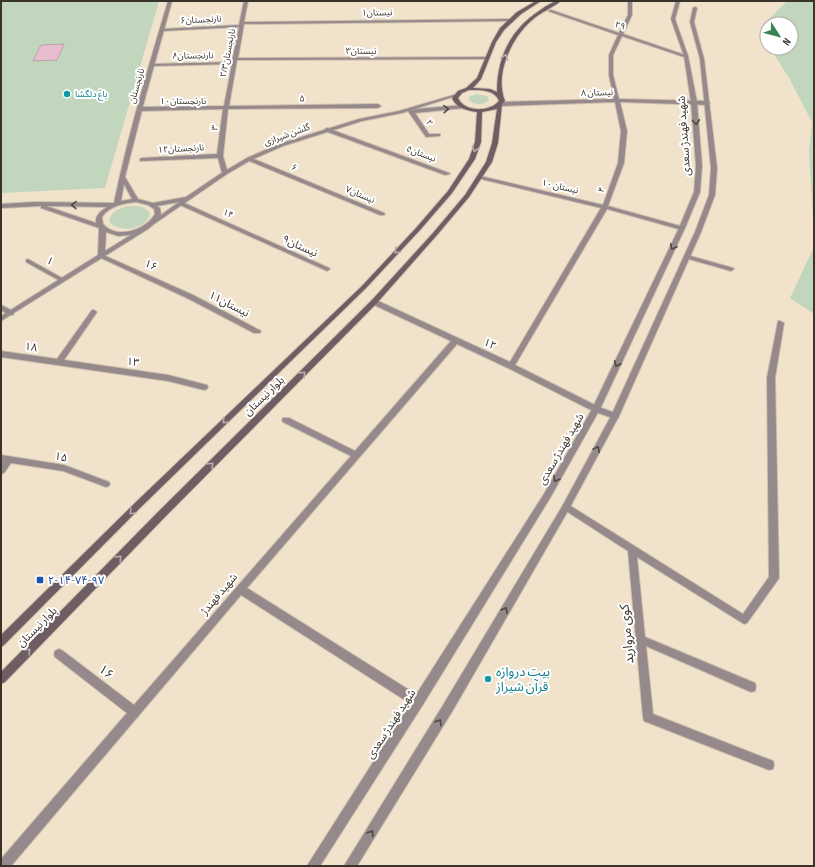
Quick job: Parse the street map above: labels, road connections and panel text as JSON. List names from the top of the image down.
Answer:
{
  "streets": {
    "main road": ["بلوار نیستان"],
    "street": [
      "۱نیستان",
      "۶نارنجستان",
      "۲۹",
      "۳نیستان",
      "۲/۳نارنجستان",
      "۸نارنجستان",
      "نارنجستان",
      "نیستان ۸",
      "۵",
      "۱۰نارنجستان",
      "۲",
      "۳",
      "گلشن شیرازی",
      "شهید فهندژ سعدی",
      "۱۲نارنجستان",
      "۵نیستان",
      "۶",
      "نیستان ۱۰",
      "۴",
      "۷نیستان",
      "۱۴",
      "۹نیستان",
      "۱",
      "۱۶",
      "۱۱نیستان",
      "۱۲",
      "۱۸",
      "۱۳",
      "۱۵",
      "شهید فهندژ",
      "کوی مروارید"
    ]
  },
  "crossings": [
    ["۱نیستان", "۶نارنجستان"],
    ["۱نیستان", "۲/۳نارنجستان"],
    ["۶نارنجستان", "۲/۳نارنجستان"],
    ["۶نارنجستان", "نارنجستان"],
    ["۲۹", "شهید فهندژ سعدی"],
    ["۲۹", "۴"],
    ["۳نیستان", "۲/۳نارنجستان"],
    ["۳نیستان", "۸نارنجستان"],
    ["۲/۳نارنجستان", "۸نارنجستان"],
    ["۲/۳نارنجستان", "۵"],
    ["۲/۳نارنجستان", "۱۰نارنجستان"],
    ["۲/۳نارنجستان", "۳"],
    ["۸نارنجستان", "نارنجستان"],
    ["نارنجستان", "۱۰نارنجستان"],
    ["نیستان ۸", "شهید فهندژ سعدی"],
    ["نیستان ۸", "۴"],
    ["نیستان ۸", "بلوار نیستان"],
    ["۵", "۱۰نارنجستان"],
    ["۵", "۳"],
    ["۱۰نارنجستان", "۳"],
    ["۲", "گلشن شیرازی"],
    ["۳", "گلشن شیرازی"],
    ["۳", "۱۲نارنجستان"],
    ["گلشن شیرازی", "۵نیستان"],
    ["گلشن شیرازی", "۶"],
    ["گلشن شیرازی", "۱۴"],
    ["شهید فهندژ سعدی", "نیستان ۱۰"],
    ["شهید فهندژ سعدی", "۱۲"],
    ["۶", "۷نیستان"],
    ["نیستان ۱۰", "۴"],
    ["نیستان ۱۰", "بلوار نیستان"],
    ["۴", "۱۲"],
    ["۱۴", "۹نیستان"],
    ["۱۶", "۱۱نیستان"],
    ["۱۶", "شهید فهندژ"],
    ["۱۲", "بلوار نیستان"],
    ["۱۲", "شهید فهندژ"],
    ["۱۸", "۱۳"]
  ],
  "places": {
    "other": ["باغ دلگشا", "بیت دروازه قرآن شیراز"],
    "transit": ["۲-۱۴-۷۴-۹۷"]
  },
  "north": "bottom right"
}
